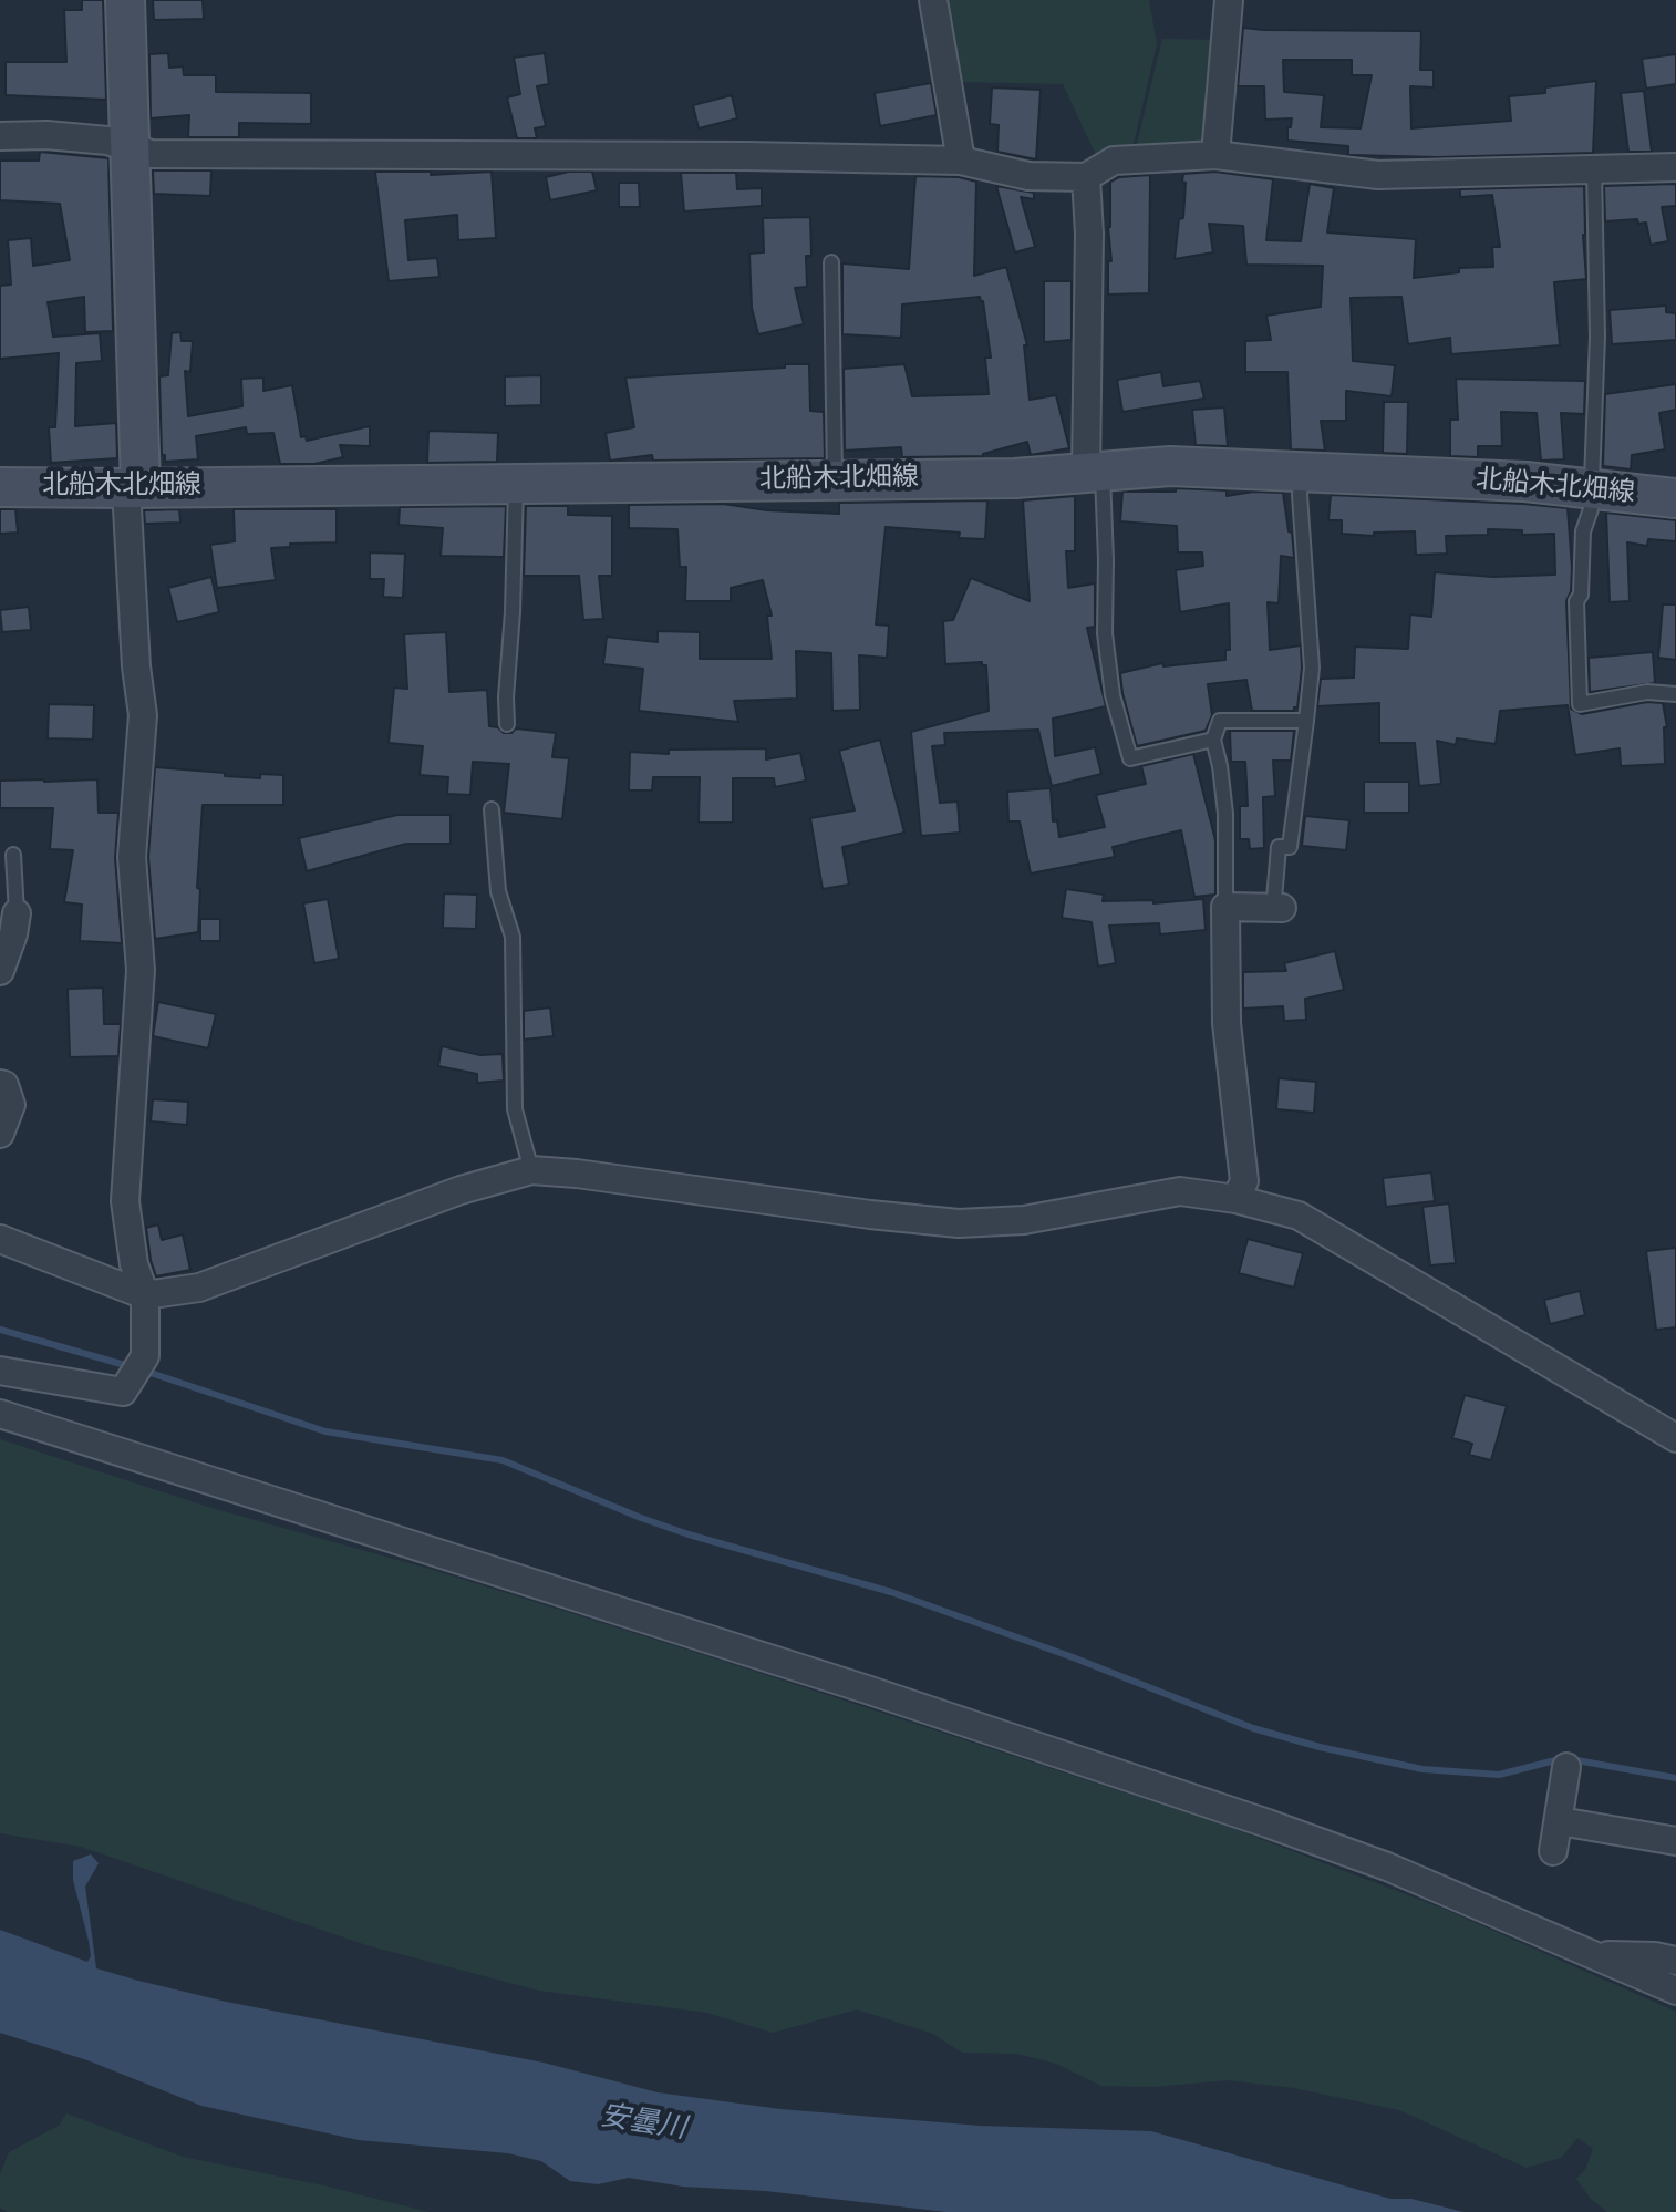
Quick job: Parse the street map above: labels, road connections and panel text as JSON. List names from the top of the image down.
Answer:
{
  "streets": {
    "main road": ["北船木北畑線"]
  },
  "water": ["安曇川"]
}
